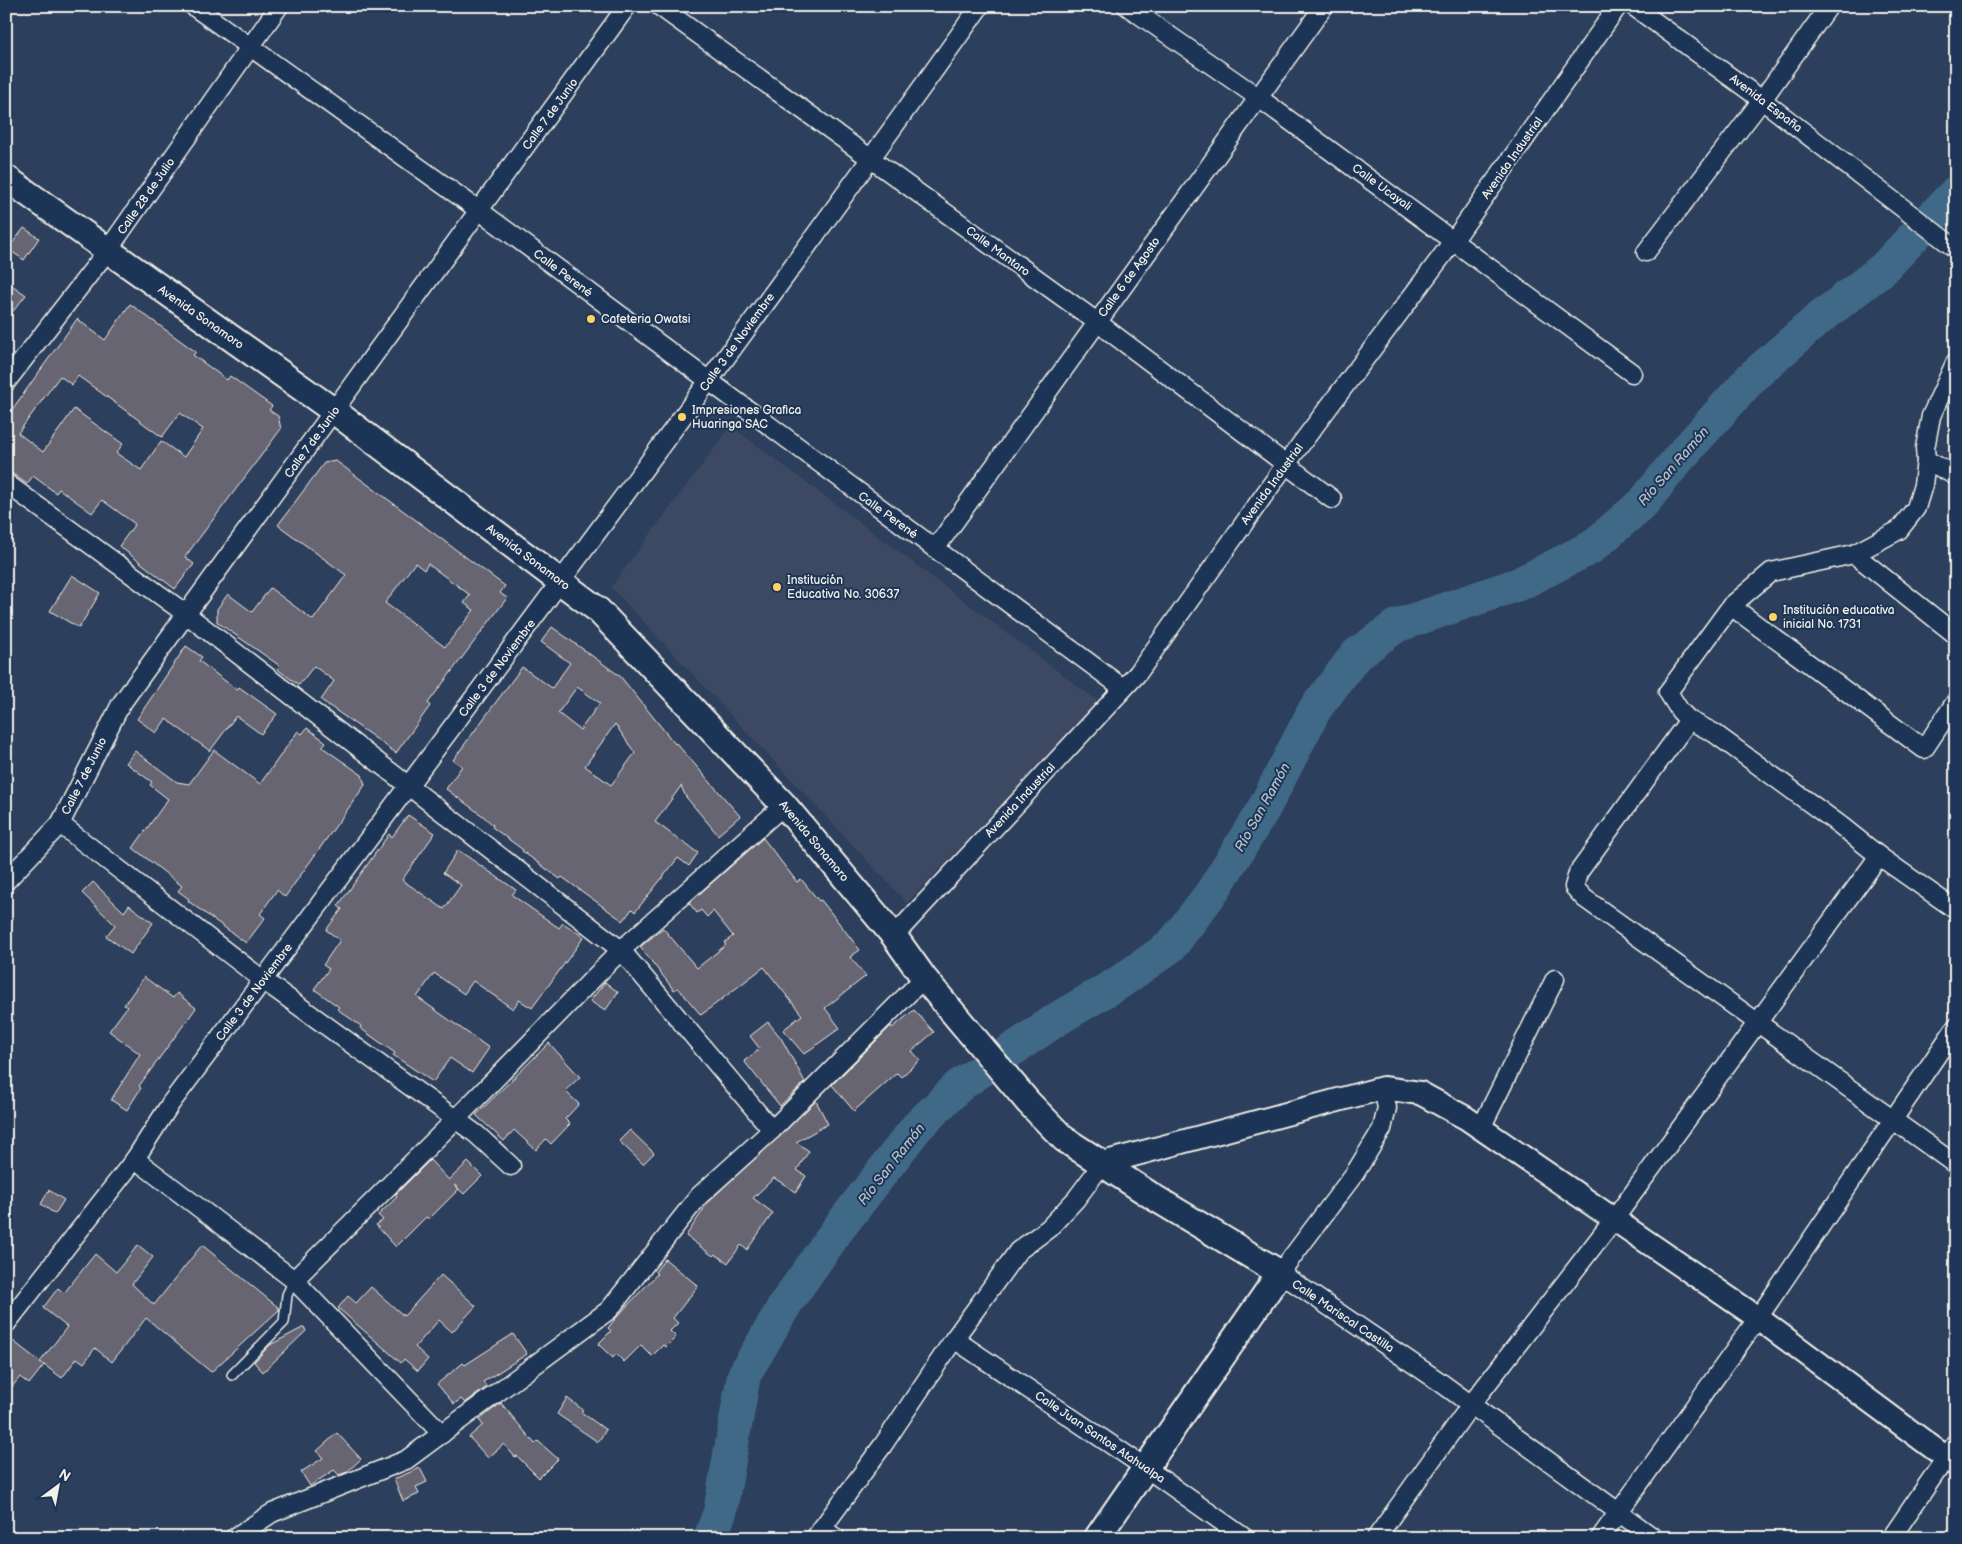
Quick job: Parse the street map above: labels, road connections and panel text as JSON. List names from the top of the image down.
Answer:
{
  "streets": {
    "main road": ["Avenida Sonamoro", "Calle Mariscal Castilla"],
    "street": [
      "Avenida España",
      "Calle 7 de Junio",
      "Avenida Industrial",
      "Calle Ucayali",
      "Calle 28 de Julio",
      "Calle Mantaro",
      "Calle Perené",
      "Calle 6 de Agosto",
      "Calle 3 de Noviembre",
      "Calle Juan Santos Atahualpa"
    ]
  },
  "crossings": [
    ["Calle 7 de Junio", "Calle Perené"],
    ["Calle 7 de Junio", "Avenida Sonamoro"],
    ["Avenida Industrial", "Calle Ucayali"],
    ["Avenida Industrial", "Calle Mantaro"],
    ["Avenida Industrial", "Calle Perené"],
    ["Avenida Industrial", "Avenida Sonamoro"],
    ["Calle Ucayali", "Calle 6 de Agosto"],
    ["Calle 28 de Julio", "Calle Perené"],
    ["Calle 28 de Julio", "Avenida Sonamoro"],
    ["Calle Mantaro", "Calle 6 de Agosto"],
    ["Calle Mantaro", "Calle 3 de Noviembre"],
    ["Calle Perené", "Calle 6 de Agosto"],
    ["Calle Perené", "Calle 3 de Noviembre"],
    ["Avenida Sonamoro", "Calle 3 de Noviembre"],
    ["Avenida Sonamoro", "Calle Mariscal Castilla"]
  ],
  "water": ["Río San Ramón"],
  "places": [
    "Cafeteria Owatsi",
    "Impresiones Grafica Huaringa SAC",
    "Institución Educativa No. 30637",
    "Institución educativa inicial No. 1731"
  ],
  "north": "top right"
}
